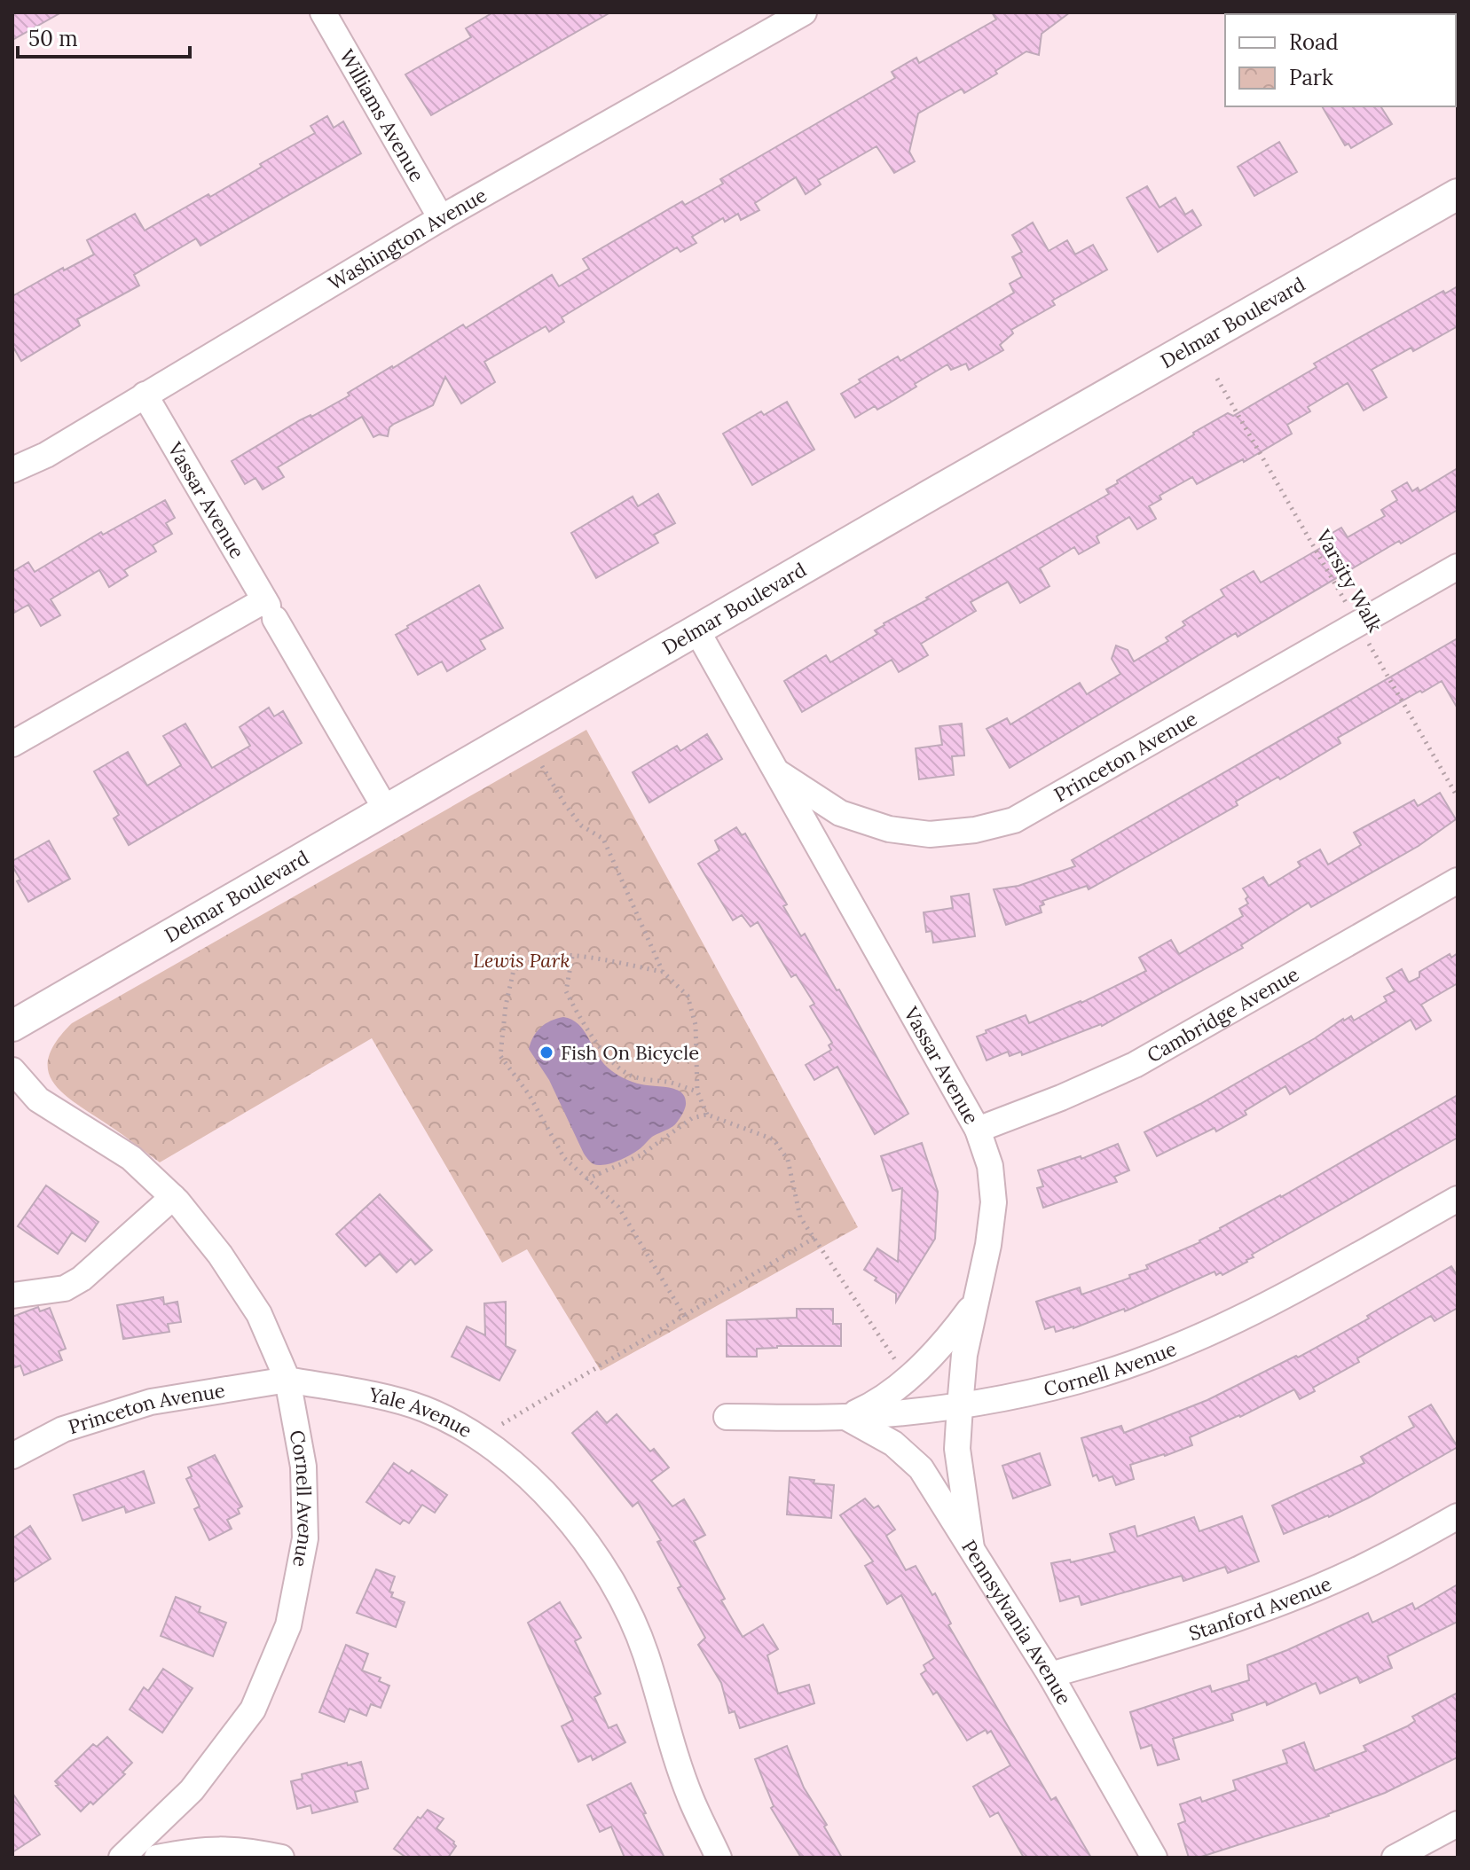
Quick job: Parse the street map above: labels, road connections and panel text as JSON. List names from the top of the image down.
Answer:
{
  "streets": {
    "main road": ["Delmar Boulevard"],
    "street": [
      "Williams Avenue",
      "Washington Avenue",
      "Vassar Avenue",
      "Princeton Avenue",
      "Cambridge Avenue",
      "Cornell Avenue",
      "Yale Avenue",
      "Stanford Avenue",
      "Pennsylvania Avenue"
    ],
    "path": ["Varsity Walk"]
  },
  "crossings": [
    ["Williams Avenue", "Washington Avenue"],
    ["Washington Avenue", "Vassar Avenue"],
    ["Delmar Boulevard", "Vassar Avenue"],
    ["Vassar Avenue", "Princeton Avenue"],
    ["Vassar Avenue", "Cambridge Avenue"],
    ["Vassar Avenue", "Cornell Avenue"],
    ["Vassar Avenue", "Pennsylvania Avenue"],
    ["Varsity Walk", "Princeton Avenue"],
    ["Princeton Avenue", "Cornell Avenue"],
    ["Princeton Avenue", "Yale Avenue"],
    ["Cornell Avenue", "Yale Avenue"],
    ["Cornell Avenue", "Pennsylvania Avenue"],
    ["Stanford Avenue", "Pennsylvania Avenue"]
  ],
  "parks": ["Lewis Park"],
  "places": ["Fish On Bicycle"],
  "legend": ["Road", "Park"],
  "scale_bar": "50 m"
}
